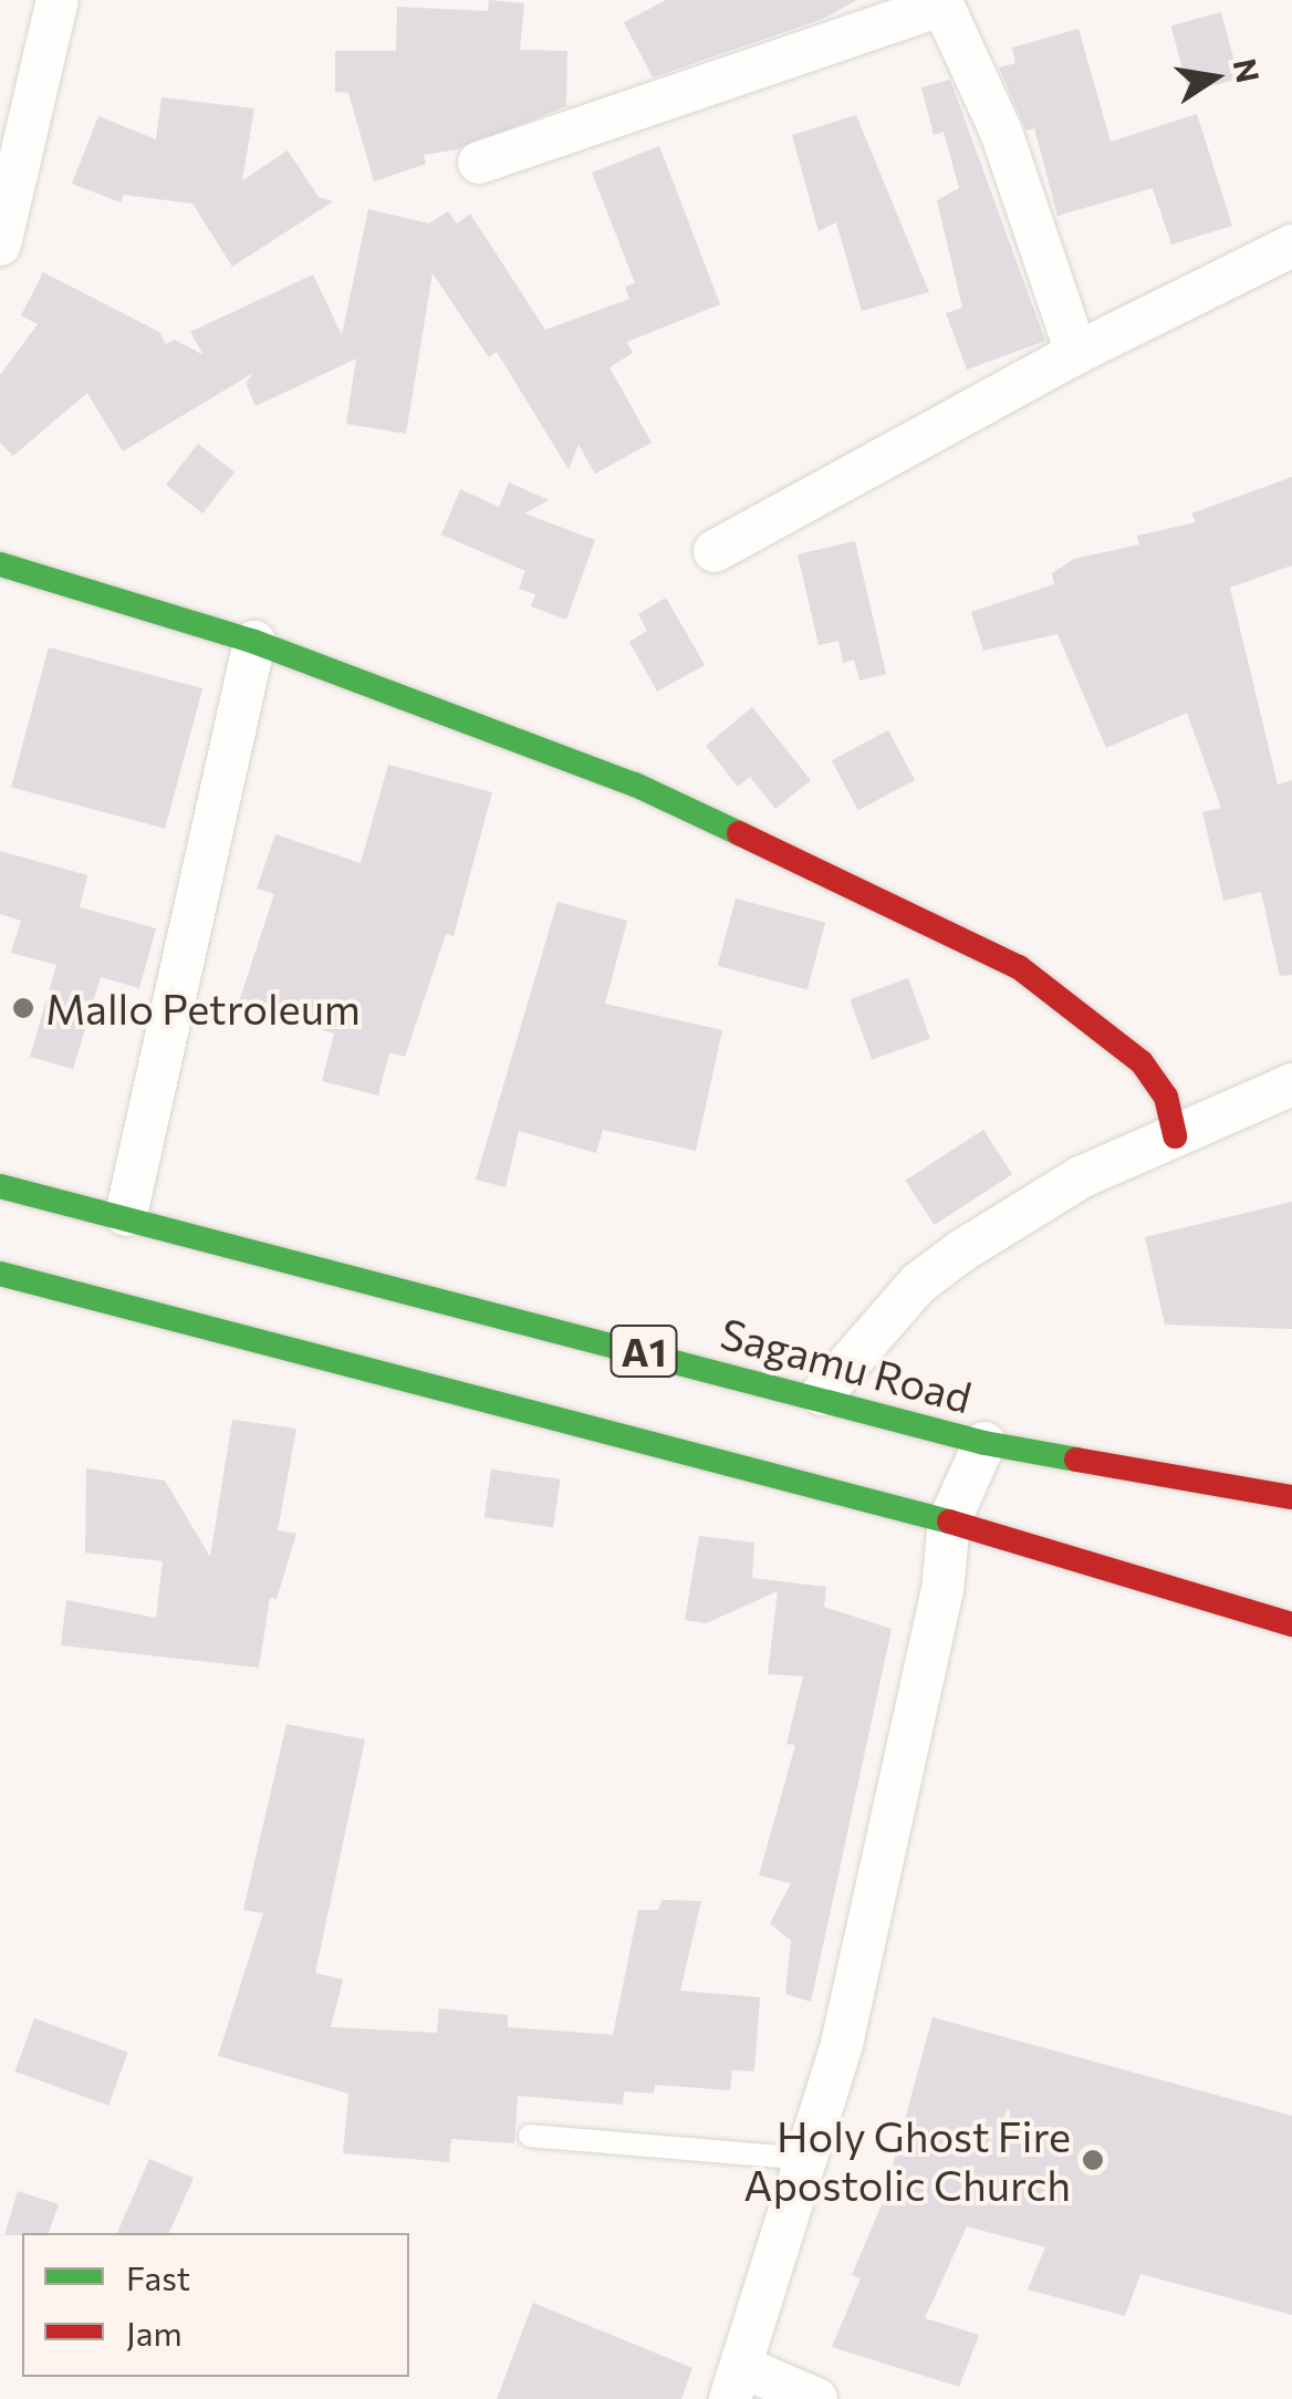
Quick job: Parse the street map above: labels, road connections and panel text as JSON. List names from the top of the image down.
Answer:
{
  "streets": {
    "main road": ["A1", "Sagamu Road"]
  },
  "places": ["Mallo Petroleum", "Holy Ghost Fire Apostolic Church"],
  "legend": ["Fast", "Jam"],
  "north": "right"
}
